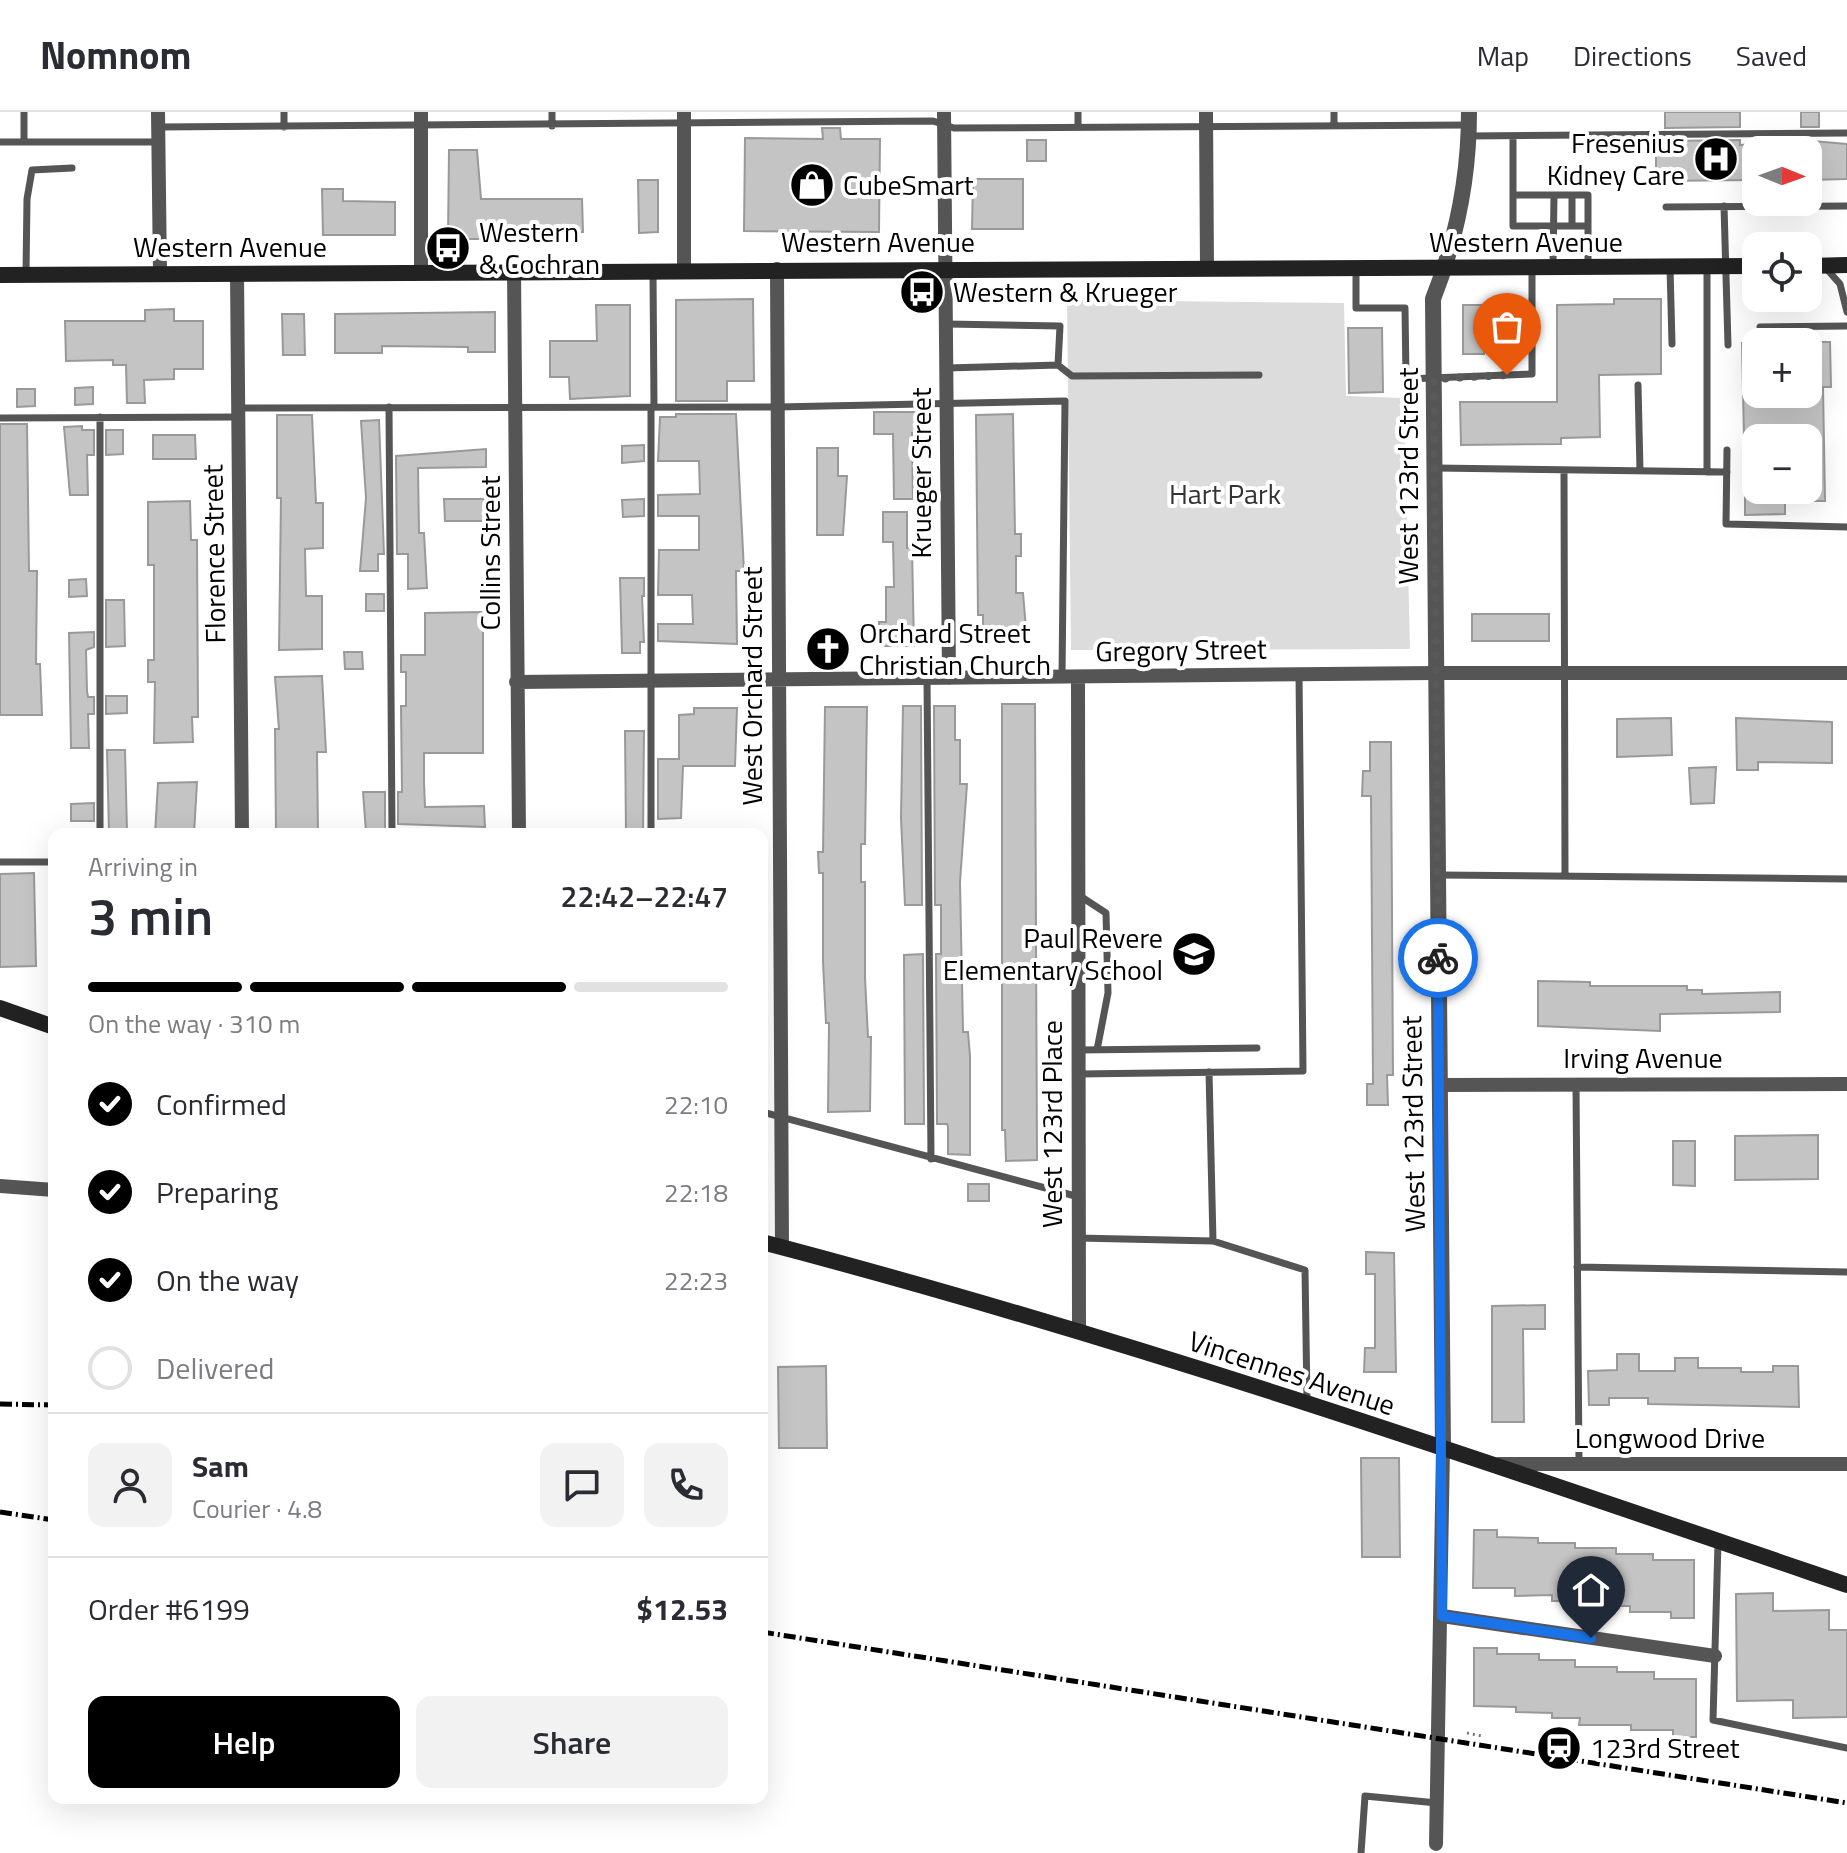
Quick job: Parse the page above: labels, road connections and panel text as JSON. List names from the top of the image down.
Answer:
{
  "streets": {
    "main road": ["Western Avenue", "Vincennes Avenue"],
    "street": [
      "Krueger Street",
      "West 123rd Street",
      "Collins Street",
      "Florence Street",
      "Gregory Street",
      "West Orchard Street",
      "Irving Avenue",
      "West 123rd Place",
      "Longwood Drive"
    ]
  },
  "crossings": [
    ["Western Avenue", "Krueger Street"],
    ["Western Avenue", "West 123rd Street"],
    ["Western Avenue", "Collins Street"],
    ["Western Avenue", "Florence Street"],
    ["Western Avenue", "West Orchard Street"],
    ["Krueger Street", "Gregory Street"],
    ["West 123rd Street", "Gregory Street"],
    ["West 123rd Street", "Irving Avenue"],
    ["West 123rd Street", "Vincennes Avenue"],
    ["Collins Street", "Gregory Street"],
    ["Gregory Street", "West Orchard Street"],
    ["Gregory Street", "West 123rd Place"],
    ["West Orchard Street", "Vincennes Avenue"],
    ["West 123rd Place", "Vincennes Avenue"],
    ["Vincennes Avenue", "Longwood Drive"]
  ],
  "parks": ["Hart Park"],
  "places": {
    "hospital": ["Fresenius Kidney Care"],
    "shop": ["CubeSmart"],
    "bus stop": ["Western & Cochran", "Western & Krueger"],
    "church": ["Orchard Street Christian Church"],
    "school or university": ["Paul Revere Elementary School"],
    "station": ["123rd Street"]
  },
  "north": "right",
  "page": {
    "header": "Nomnom",
    "nav": ["Map", "Directions", "Saved"],
    "map_buttons": ["+", "−"],
    "heading": ["3 min", "Arriving in", "22:42–22:47"],
    "panel": [
      "Sam",
      "Courier · 4.8",
      "Order #6199",
      "$12.53"
    ],
    "bar": "On the way · 310 m",
    "list": [
      ["Confirmed", "22:10"],
      ["Preparing", "22:18"],
      ["On the way", "22:23"],
      "Delivered"
    ],
    "buttons": ["Help", "Share"]
  }
}
